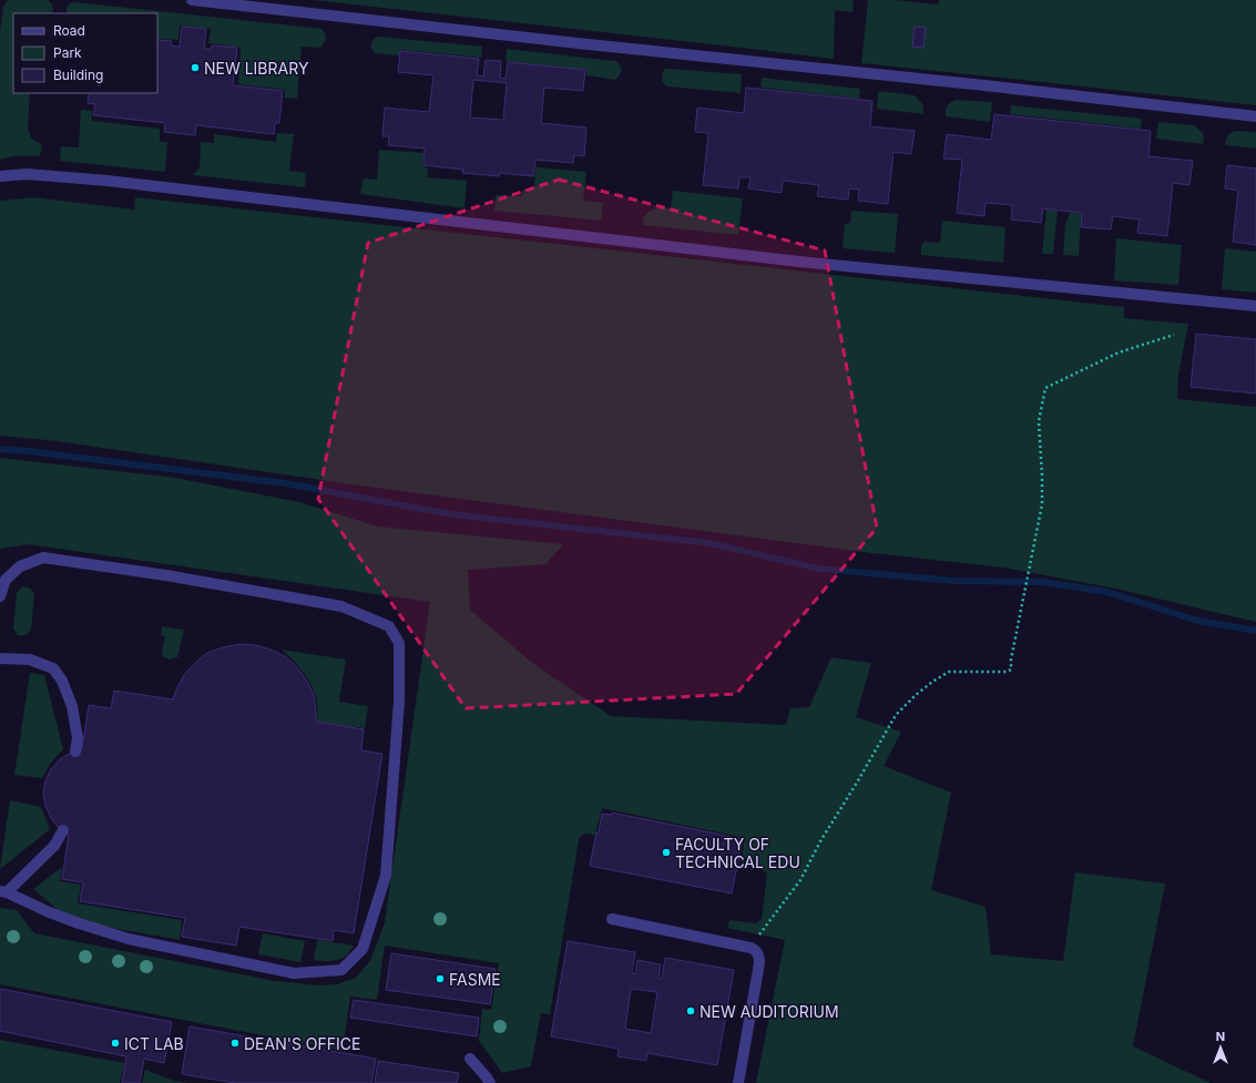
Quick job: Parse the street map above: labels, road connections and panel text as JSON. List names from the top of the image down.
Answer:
{
  "places": [
    "NEW LIBRARY",
    "FACULTY OF TECHNICAL EDU",
    "FASME",
    "NEW AUDITORIUM",
    "ICT LAB",
    "DEAN'S OFFICE"
  ],
  "legend": ["Road", "Park", "Building"],
  "north": "top"
}
